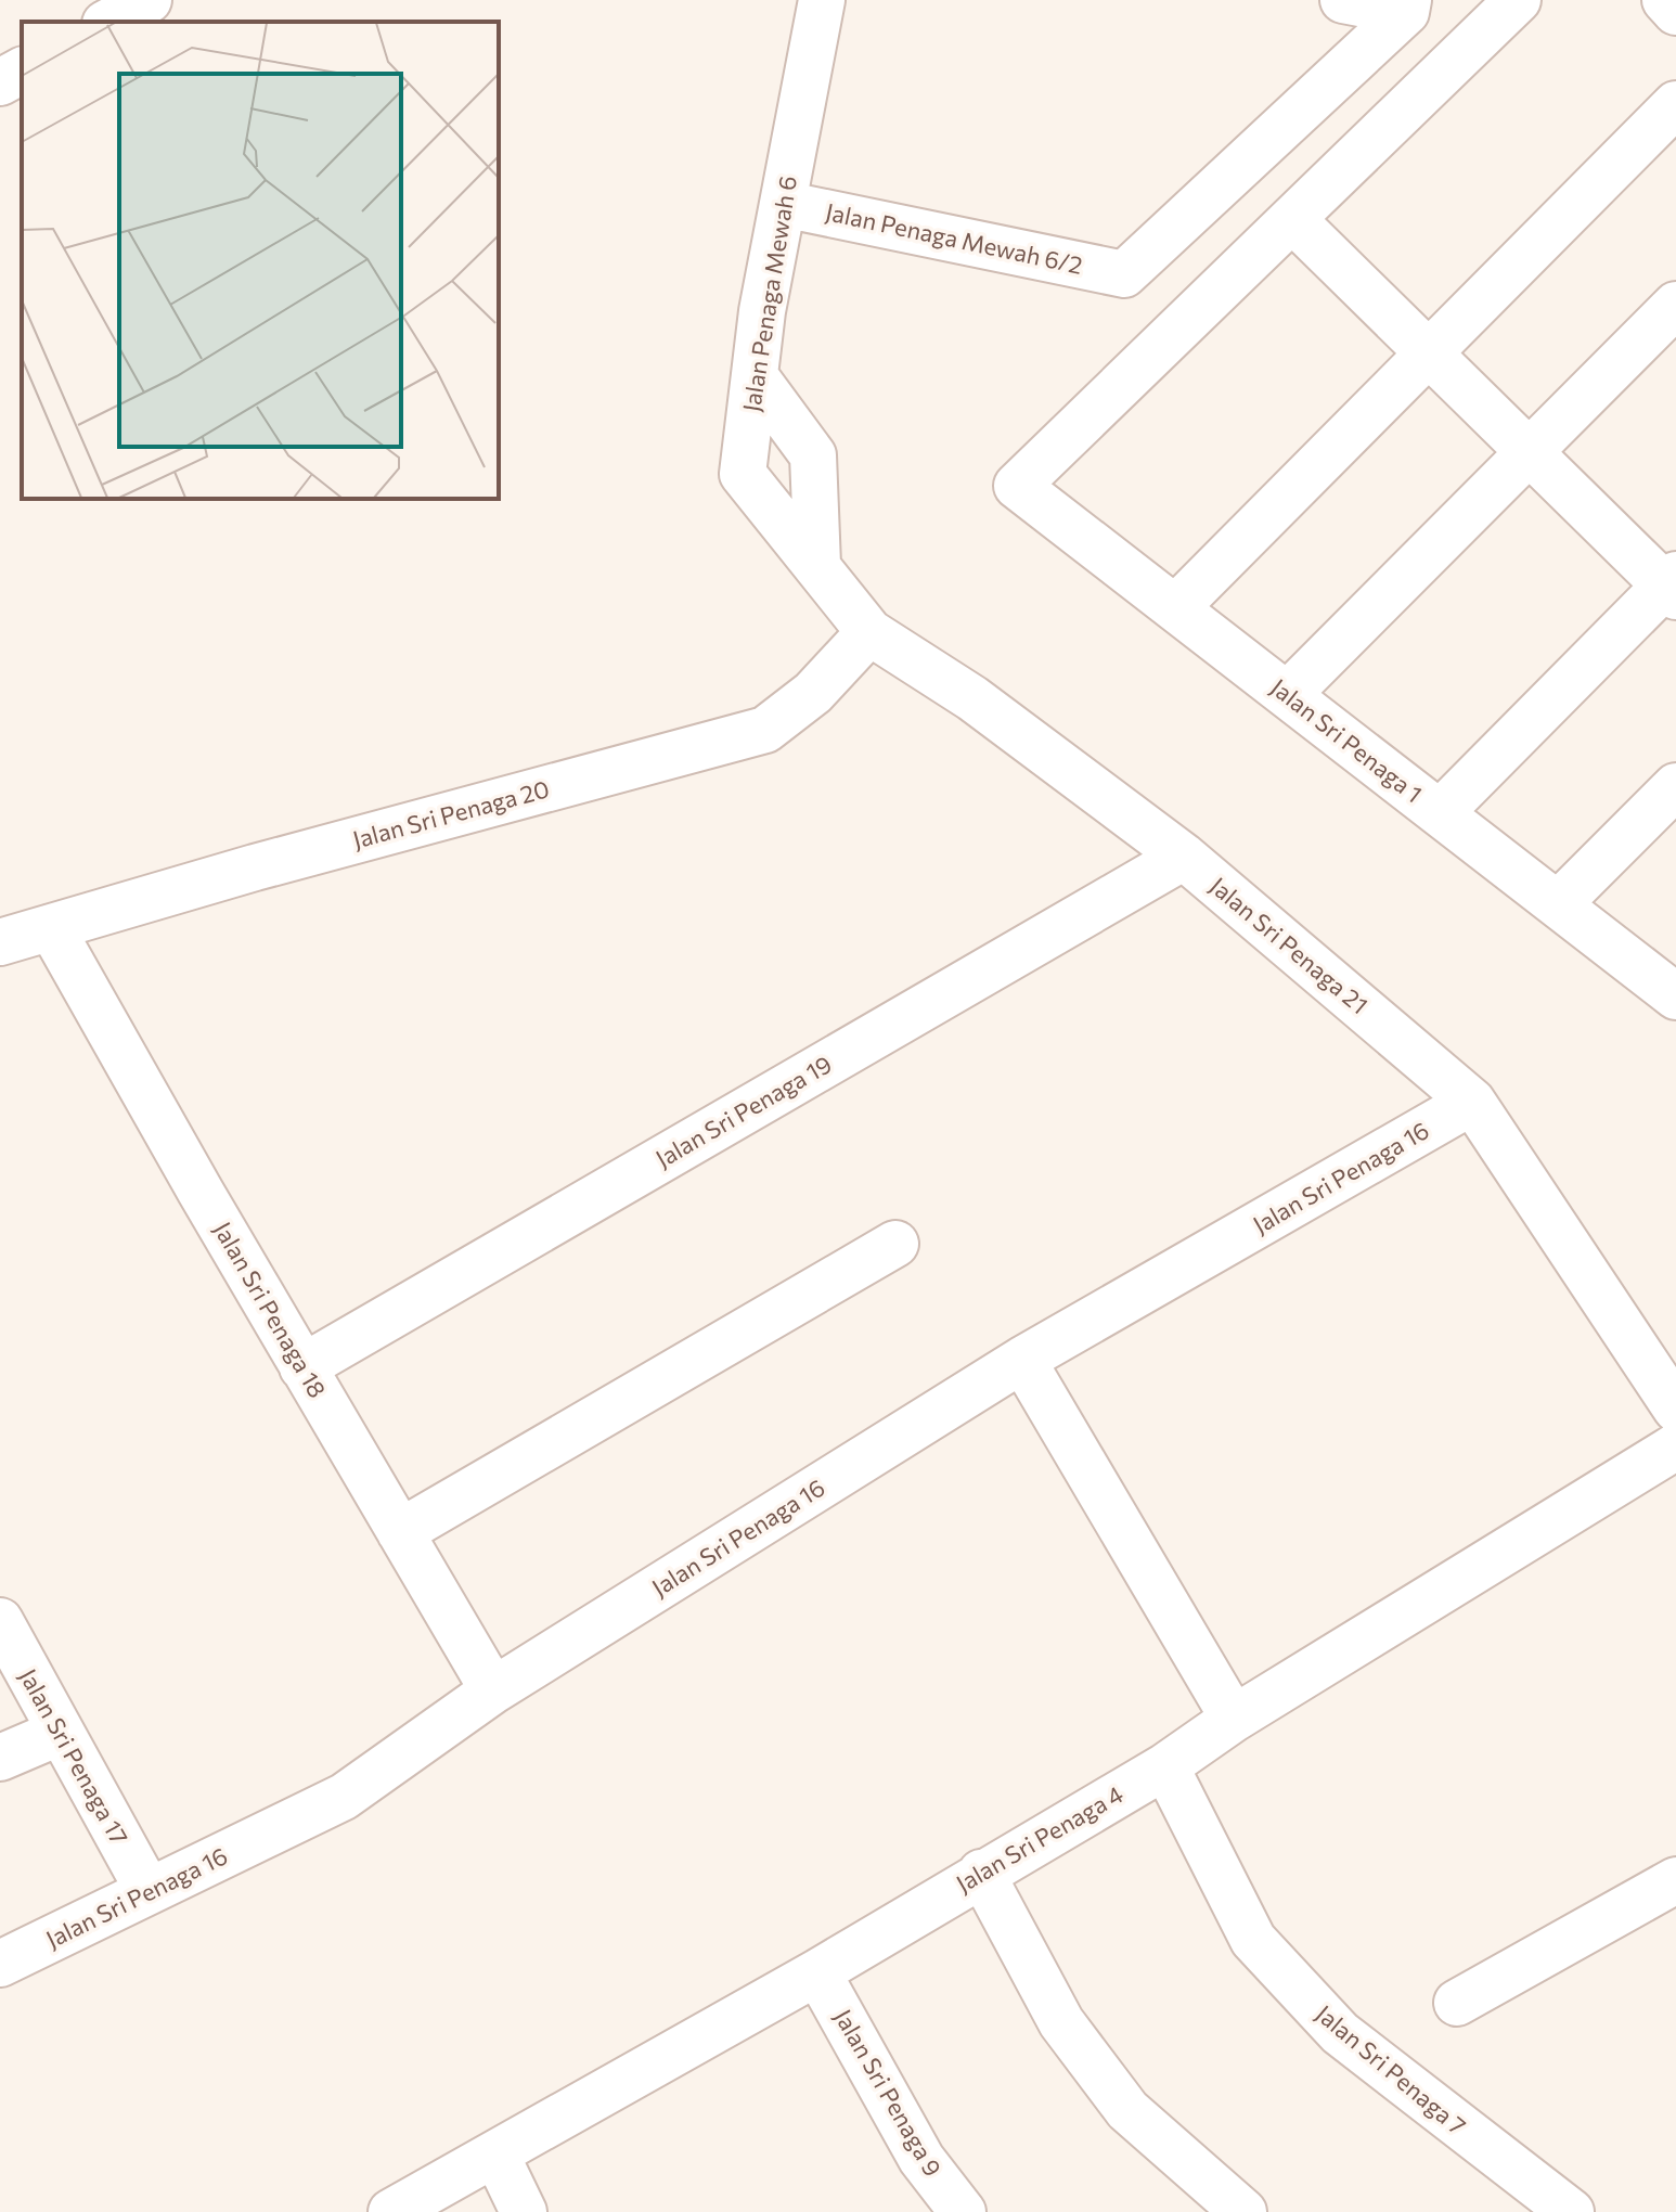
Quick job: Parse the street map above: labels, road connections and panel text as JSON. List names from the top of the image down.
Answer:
{
  "streets": {
    "street": [
      "Jalan Penaga Mewah 6/2",
      "Jalan Penaga Mewah 6",
      "Jalan Sri Penaga 1",
      "Jalan Sri Penaga 20",
      "Jalan Sri Penaga 21",
      "Jalan Sri Penaga 19",
      "Jalan Sri Penaga 16",
      "Jalan Sri Penaga 18",
      "Jalan Sri Penaga 17",
      "Jalan Sri Penaga 4",
      "Jalan Sri Penaga 7",
      "Jalan Sri Penaga 9"
    ]
  },
  "crossings": [
    ["Jalan Penaga Mewah 6/2", "Jalan Penaga Mewah 6"],
    ["Jalan Penaga Mewah 6", "Jalan Sri Penaga 21"],
    ["Jalan Sri Penaga 20", "Jalan Sri Penaga 21"],
    ["Jalan Sri Penaga 20", "Jalan Sri Penaga 18"],
    ["Jalan Sri Penaga 21", "Jalan Sri Penaga 19"],
    ["Jalan Sri Penaga 21", "Jalan Sri Penaga 16"],
    ["Jalan Sri Penaga 19", "Jalan Sri Penaga 18"],
    ["Jalan Sri Penaga 16", "Jalan Sri Penaga 18"],
    ["Jalan Sri Penaga 16", "Jalan Sri Penaga 17"],
    ["Jalan Sri Penaga 4", "Jalan Sri Penaga 7"],
    ["Jalan Sri Penaga 4", "Jalan Sri Penaga 9"]
  ]
}
